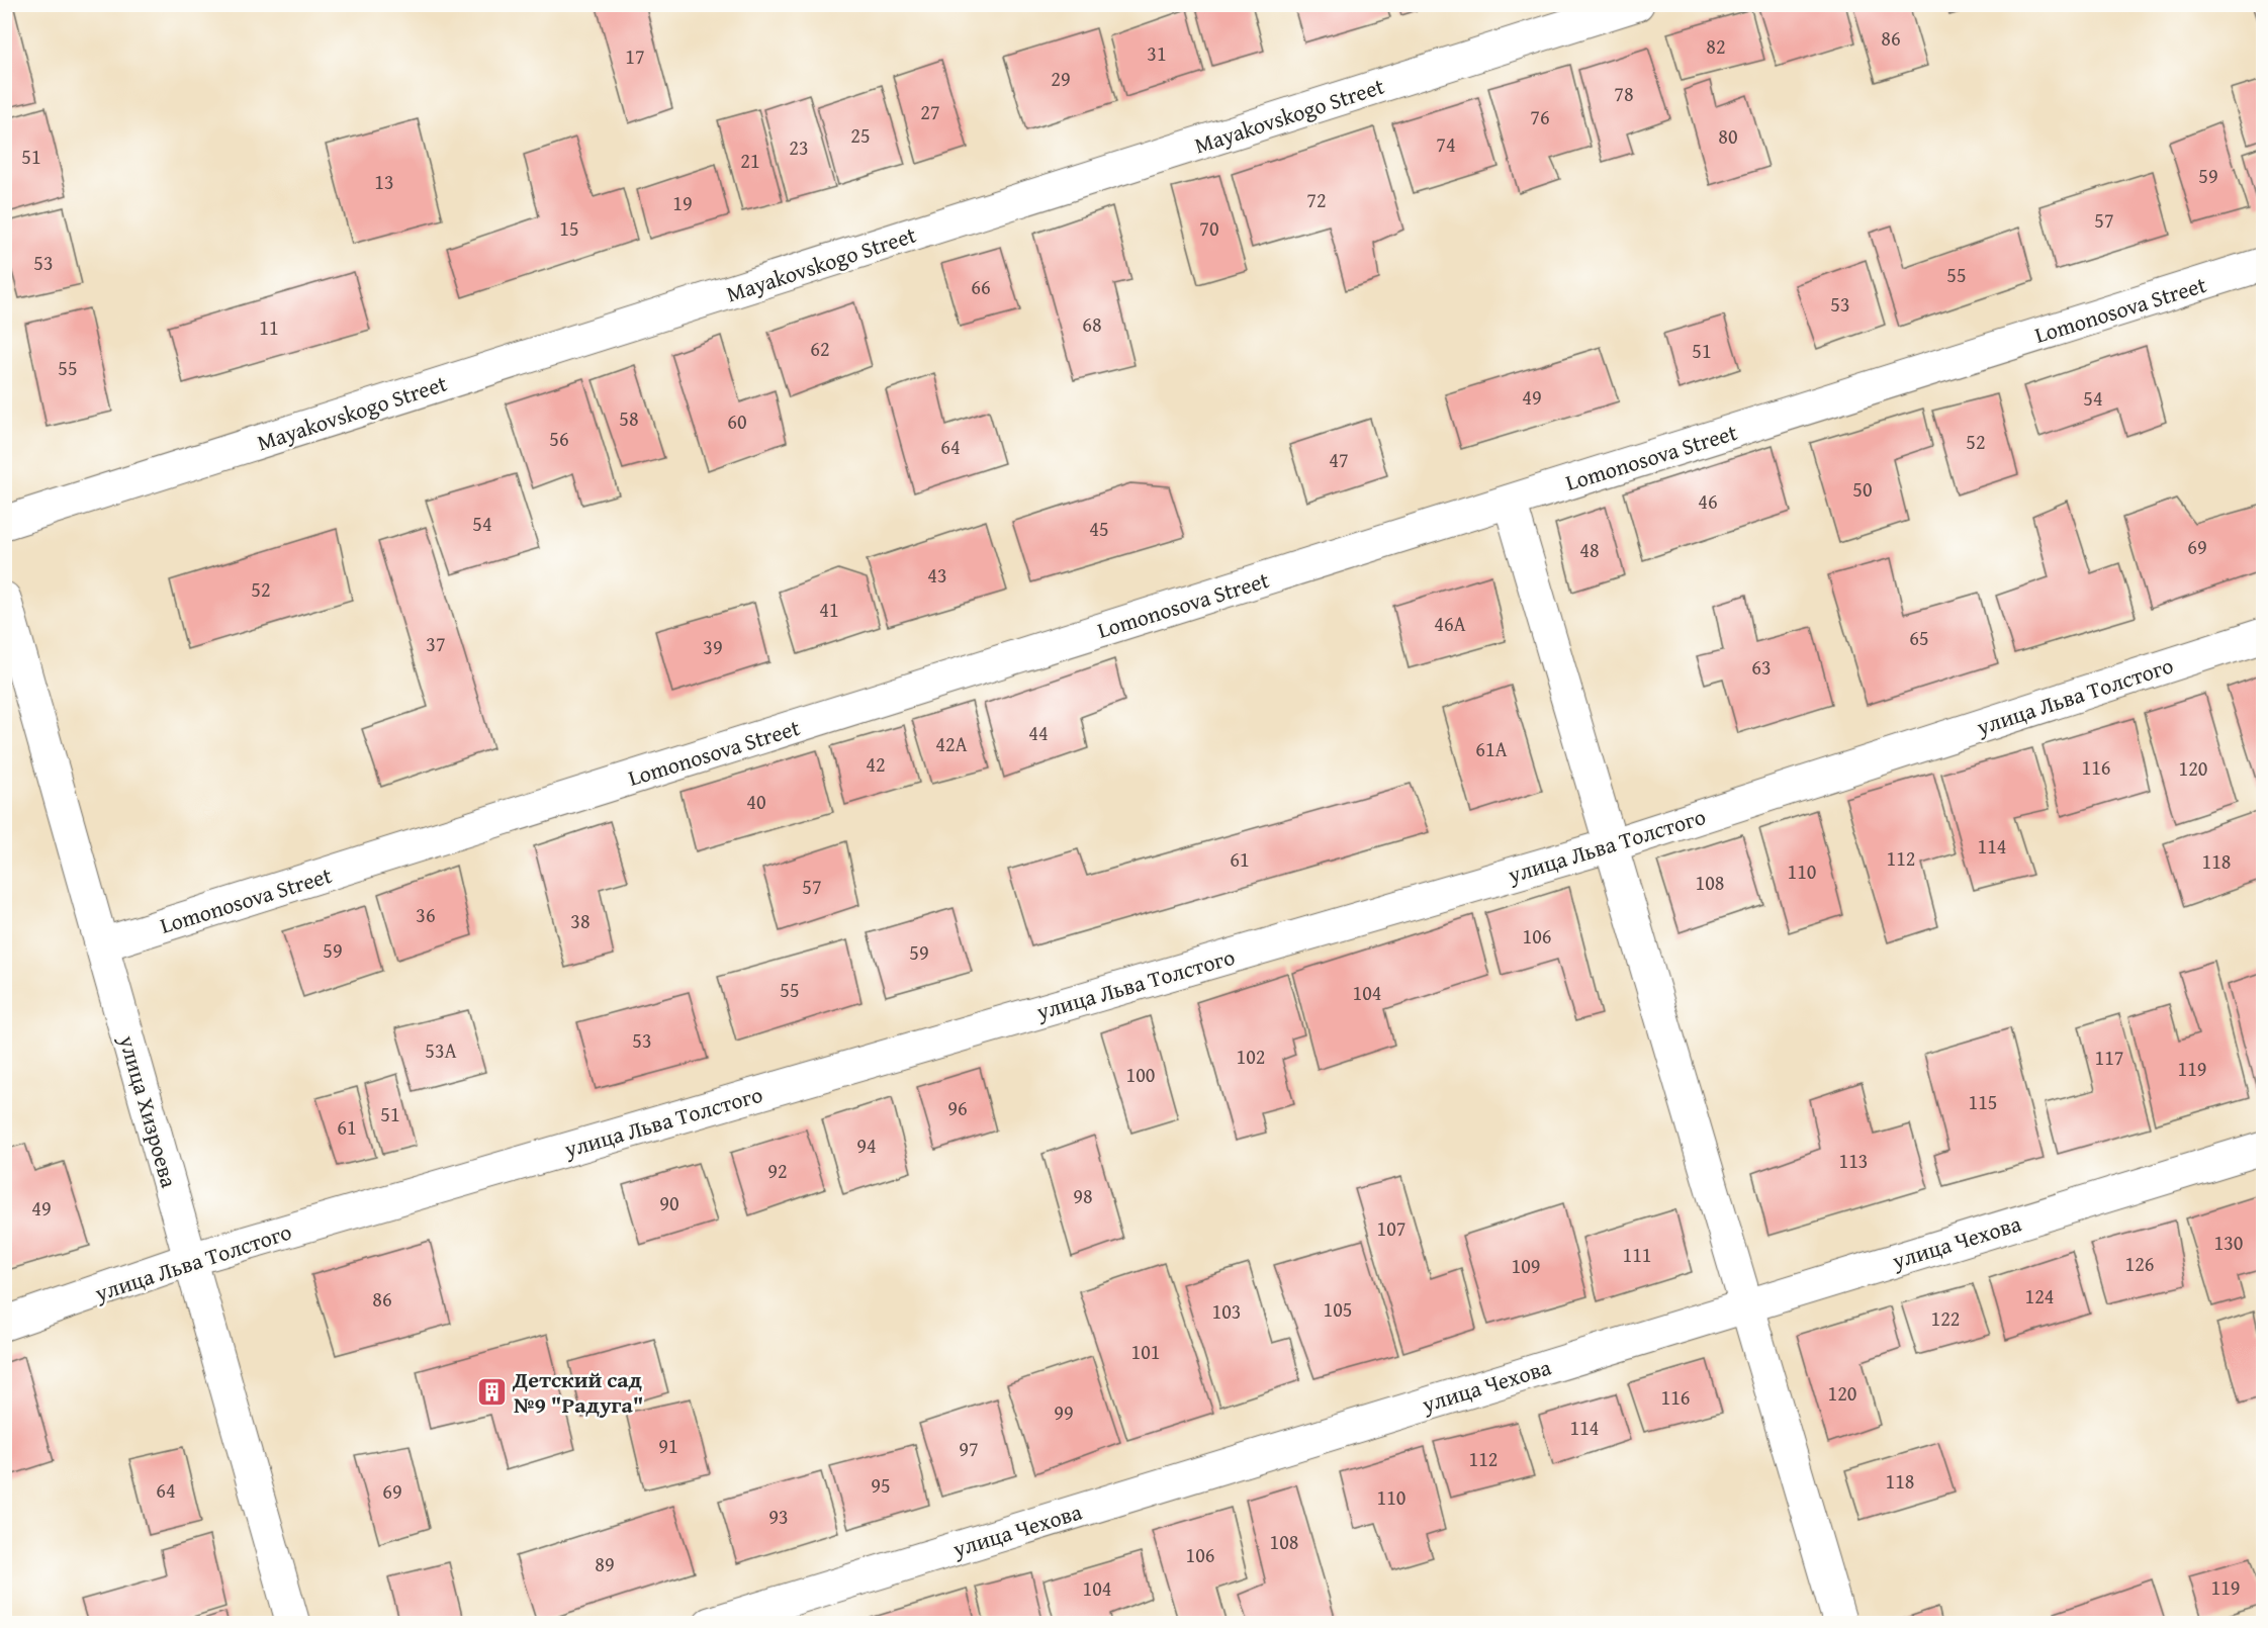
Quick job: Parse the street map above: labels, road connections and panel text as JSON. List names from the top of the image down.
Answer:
{
  "streets": {
    "street": [
      "Mayakovskogo Street",
      "Lomonosova Street",
      "улица Льва Толстого",
      "улица Хизроева",
      "улица Чехова"
    ]
  },
  "crossings": [
    ["Lomonosova Street", "улица Хизроева"],
    ["улица Льва Толстого", "улица Хизроева"]
  ],
  "places": {
    "building": ["Детский сад №9 \"Радуга\""]
  },
  "house_numbers": [
    "86",
    "82",
    "31",
    "17",
    "29",
    "78",
    "27",
    "76",
    "25",
    "80",
    "74",
    "23",
    "51",
    "21",
    "59",
    "13",
    "72",
    "19",
    "57",
    "15",
    "70",
    "53",
    "55",
    "66",
    "53",
    "68",
    "11",
    "62",
    "51",
    "55",
    "49",
    "54",
    "58",
    "60",
    "56",
    "52",
    "64",
    "47",
    "50",
    "46",
    "54",
    "45",
    "69",
    "48",
    "43",
    "52",
    "41",
    "46А",
    "65",
    "37",
    "39",
    "63",
    "44",
    "42А",
    "61А",
    "42",
    "116",
    "120",
    "40",
    "114",
    "112",
    "61",
    "118",
    "110",
    "108",
    "57",
    "36",
    "38",
    "106",
    "59",
    "59",
    "55",
    "104",
    "53",
    "53А",
    "102",
    "117",
    "119",
    "100",
    "115",
    "96",
    "51",
    "61",
    "94",
    "113",
    "92",
    "98",
    "90",
    "49",
    "107",
    "130",
    "111",
    "126",
    "109",
    "124",
    "86",
    "105",
    "103",
    "122",
    "101",
    "120",
    "116",
    "99",
    "114",
    "91",
    "97",
    "112",
    "118",
    "95",
    "64",
    "69",
    "110",
    "93",
    "108",
    "106",
    "89",
    "119",
    "104"
  ]
}
